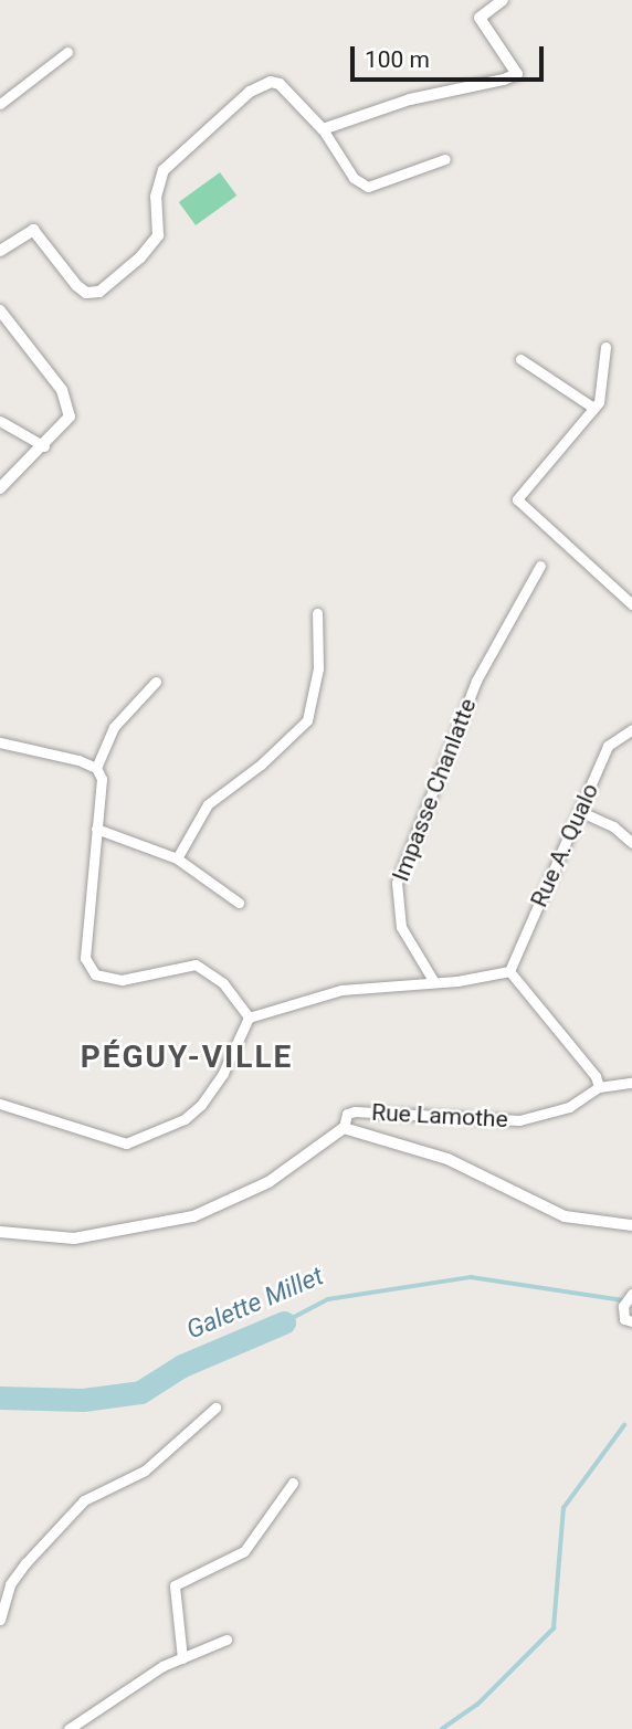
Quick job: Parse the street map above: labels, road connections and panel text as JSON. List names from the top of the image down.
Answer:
{
  "streets": {
    "street": ["Impasse Chanlatte", "Rue A. Qualo", "Rue Lamothe"]
  },
  "districts": ["PÉGUY-VILLE"],
  "water": ["Galette Millet"],
  "scale_bar": "100 m"
}
